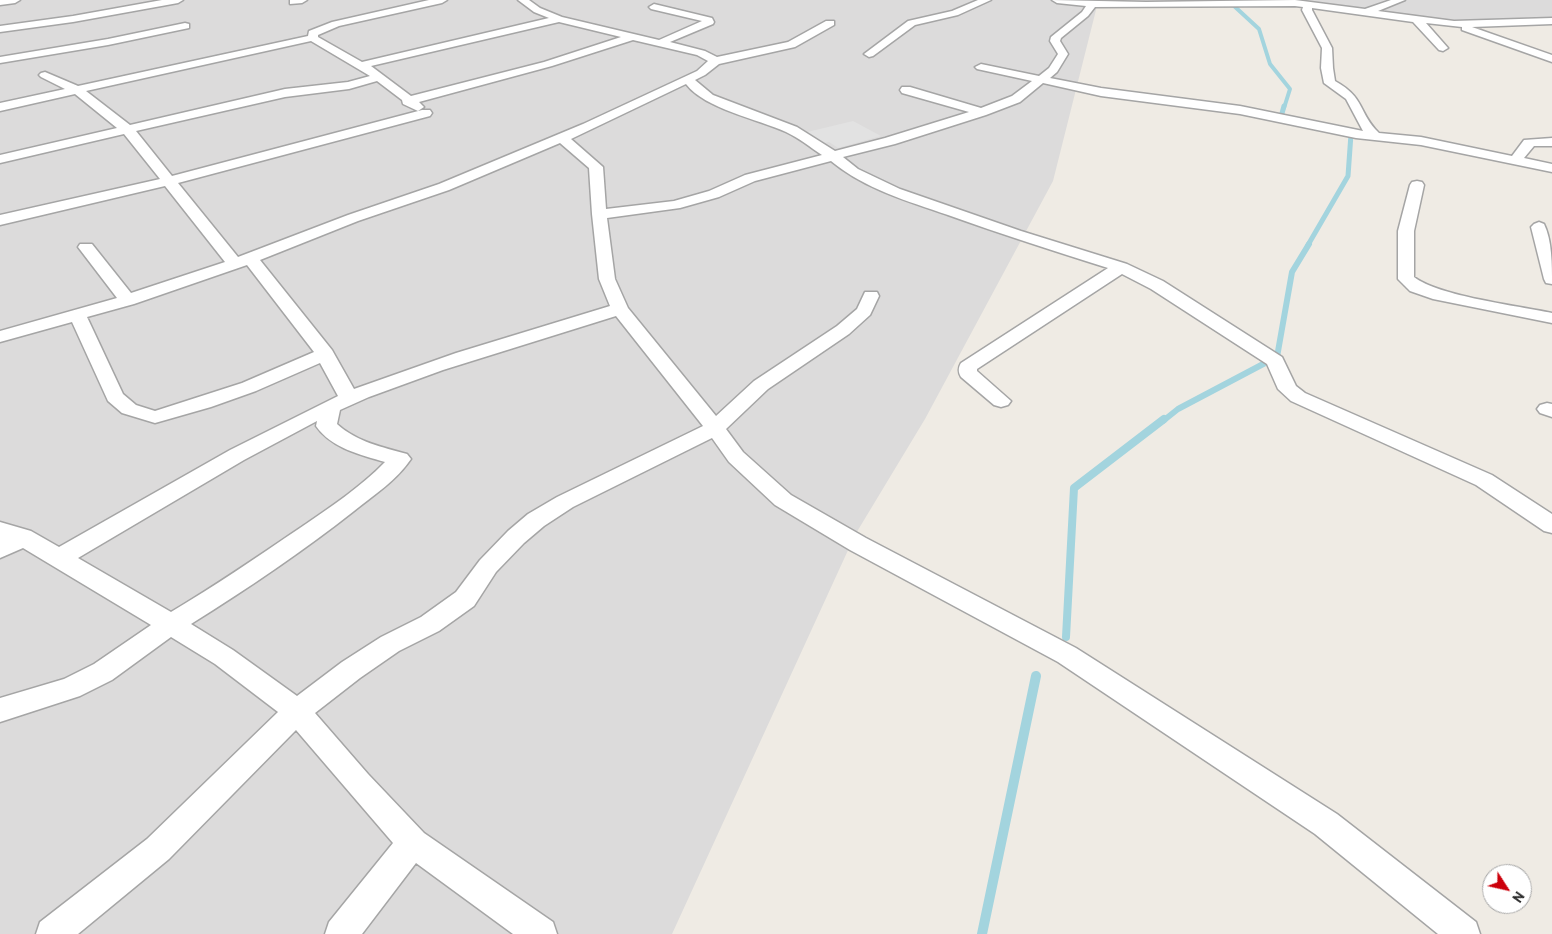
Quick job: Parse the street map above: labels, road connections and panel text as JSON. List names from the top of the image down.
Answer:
{
  "north": "bottom right"
}
